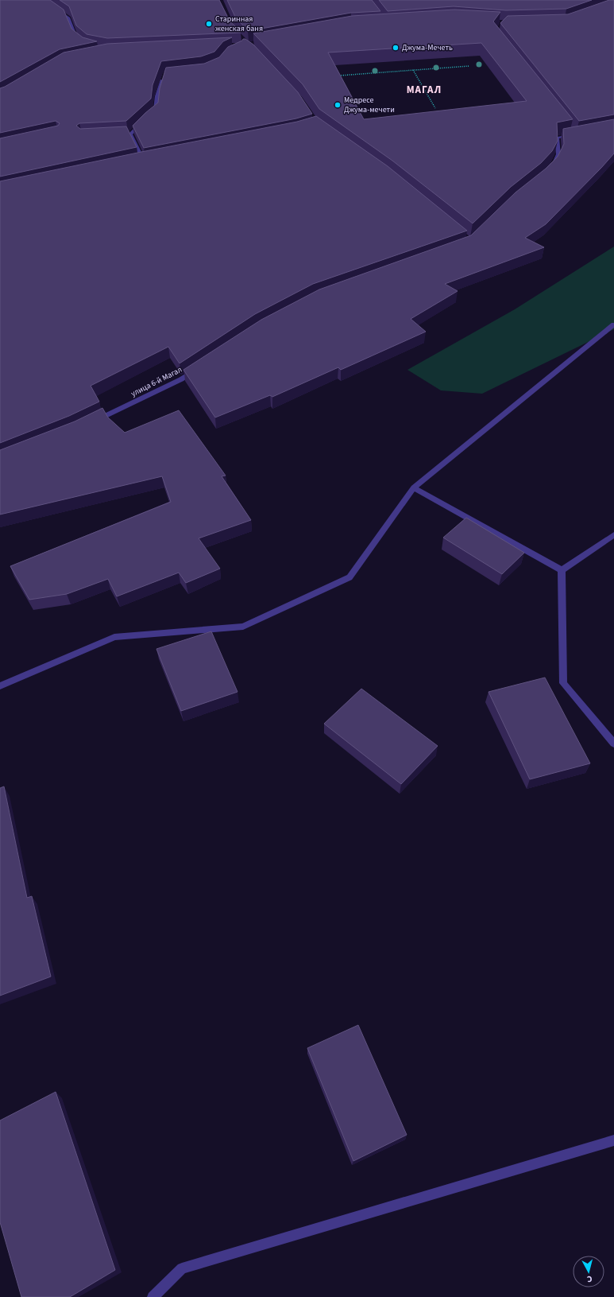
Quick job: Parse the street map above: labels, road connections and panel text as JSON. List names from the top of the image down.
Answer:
{
  "streets": {
    "street": ["улица 6-й Магал"]
  },
  "districts": ["МАГАЛ"],
  "places": ["Старинная женская баня", "Джума-Мечеть", "Медресе Джума-мечети"],
  "north": "bottom"
}
